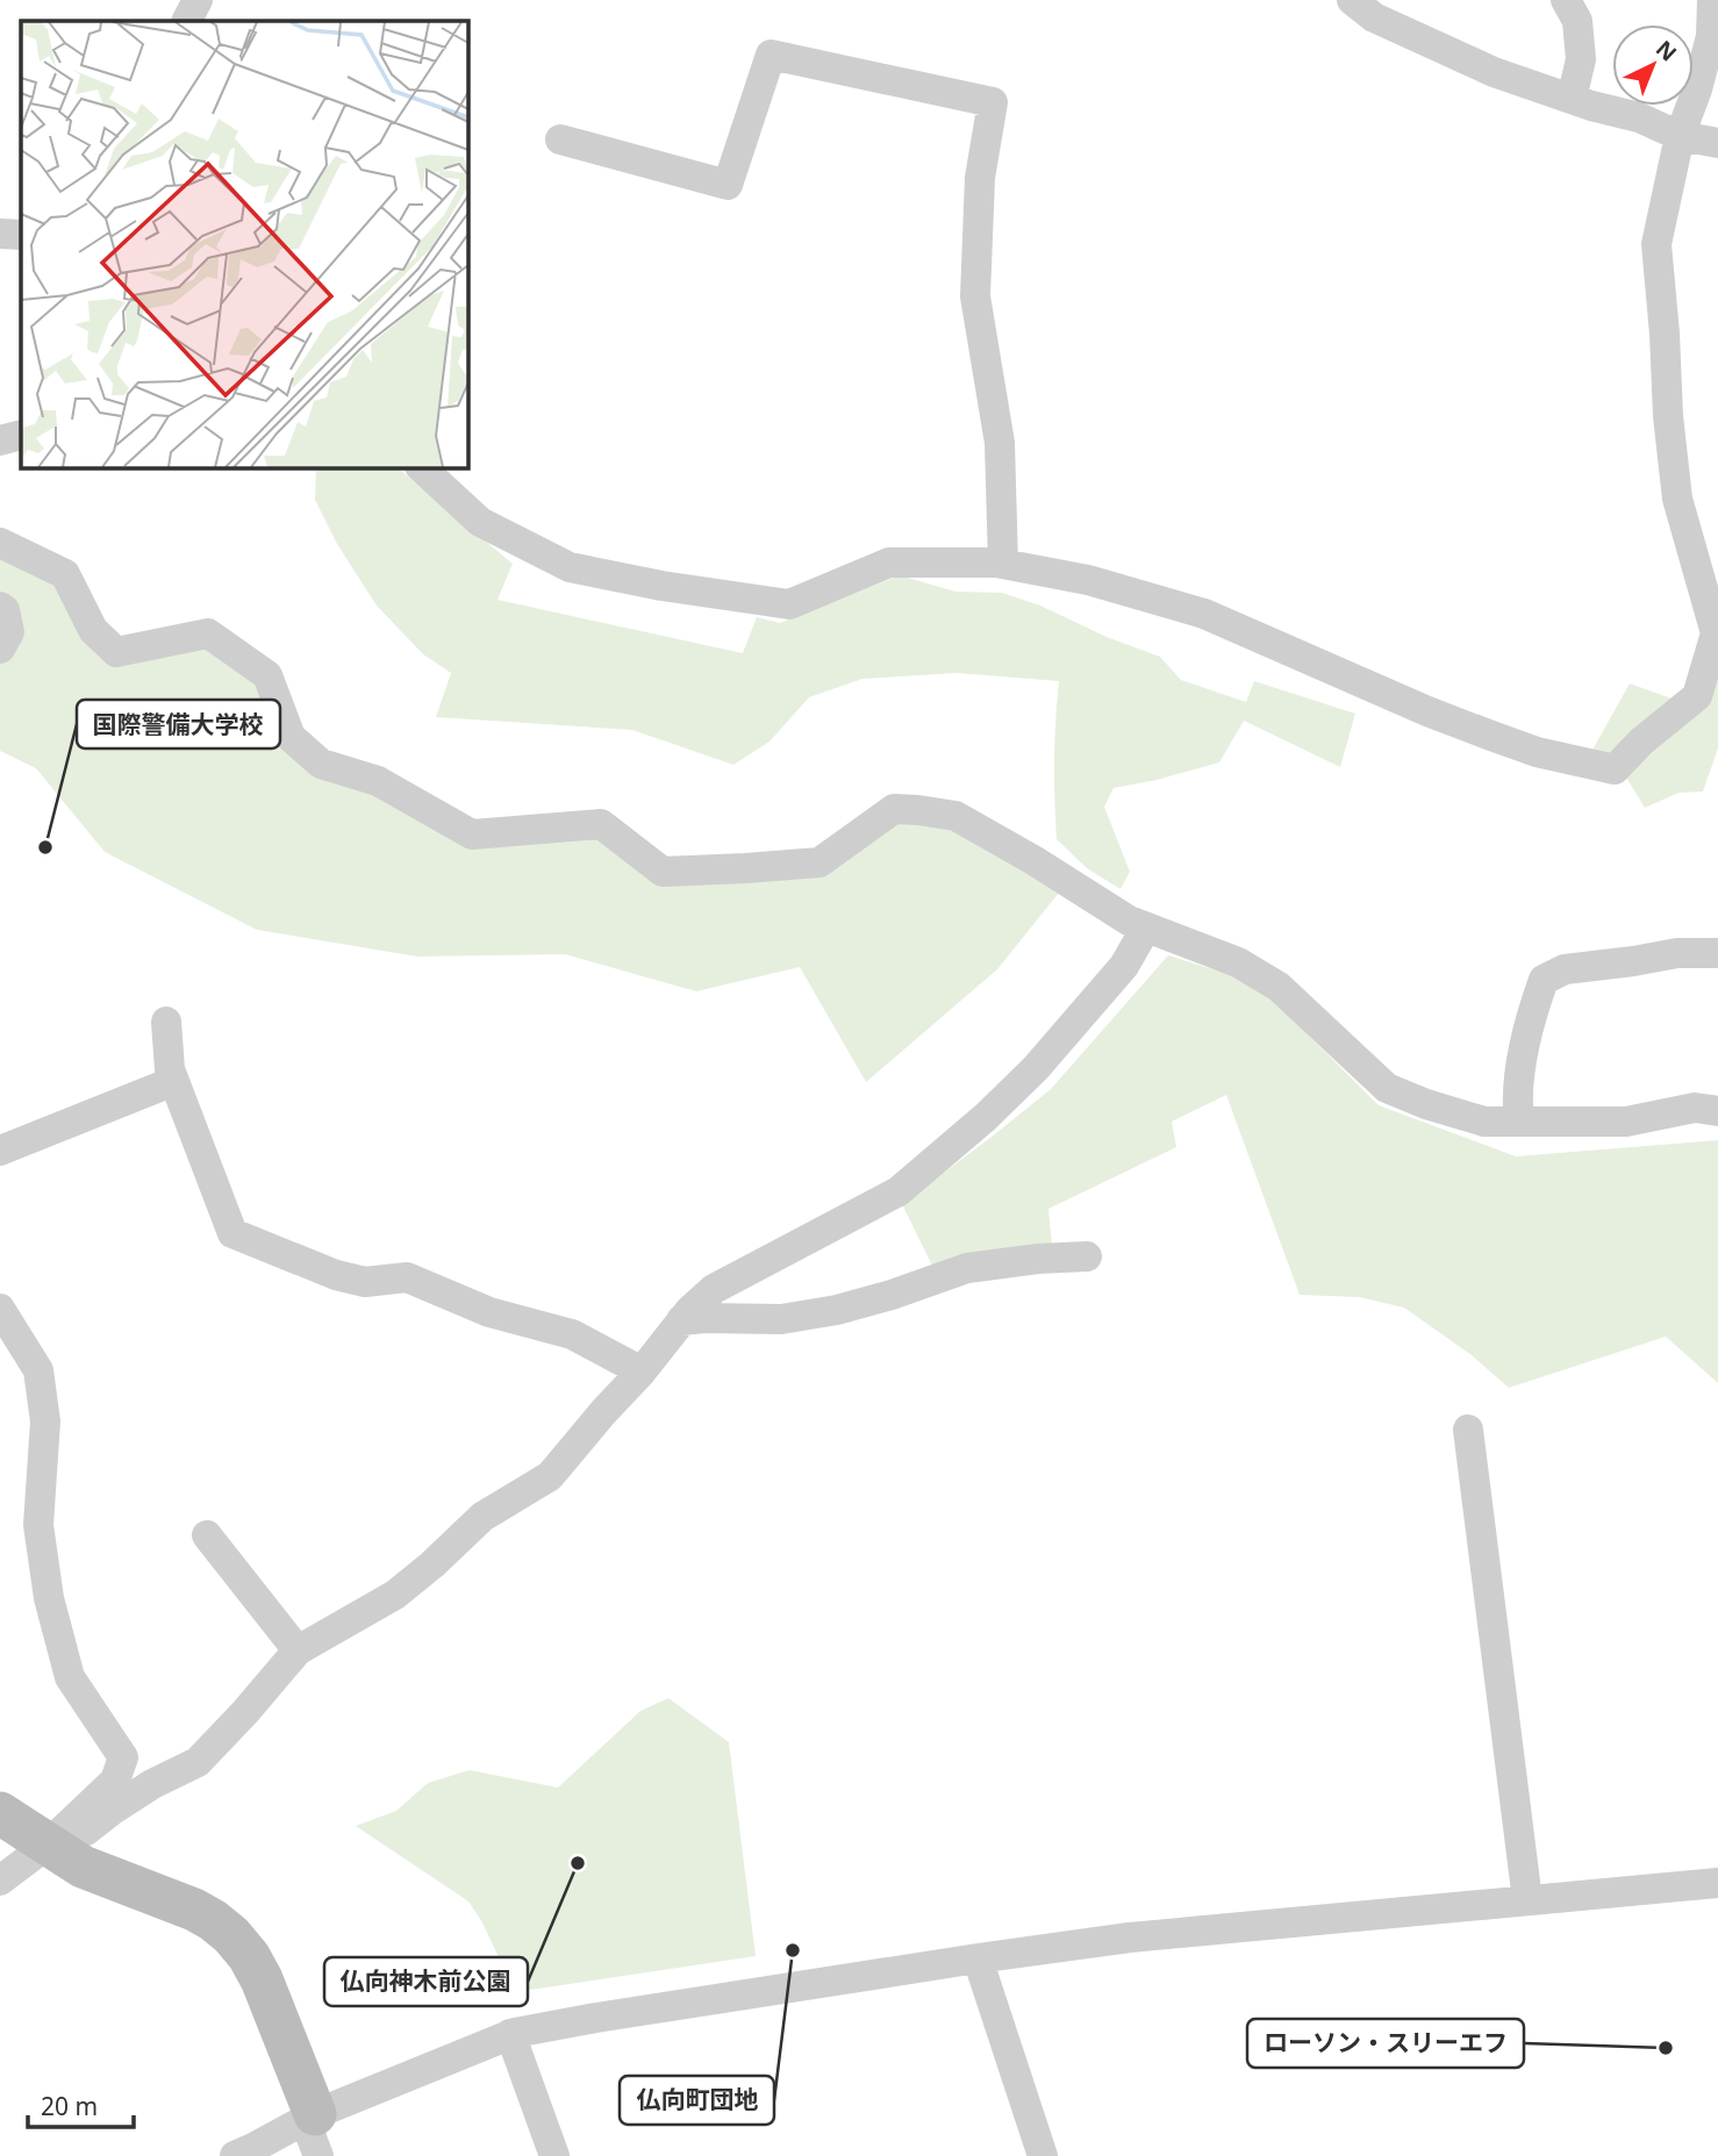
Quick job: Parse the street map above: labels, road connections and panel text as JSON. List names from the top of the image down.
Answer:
{
  "places": [
    "国際警備大学校",
    "仏向神木前公園",
    "仏向町団地",
    "ローソン・スリーエフ"
  ],
  "scale_bar": "20 m",
  "north": "top right"
}
